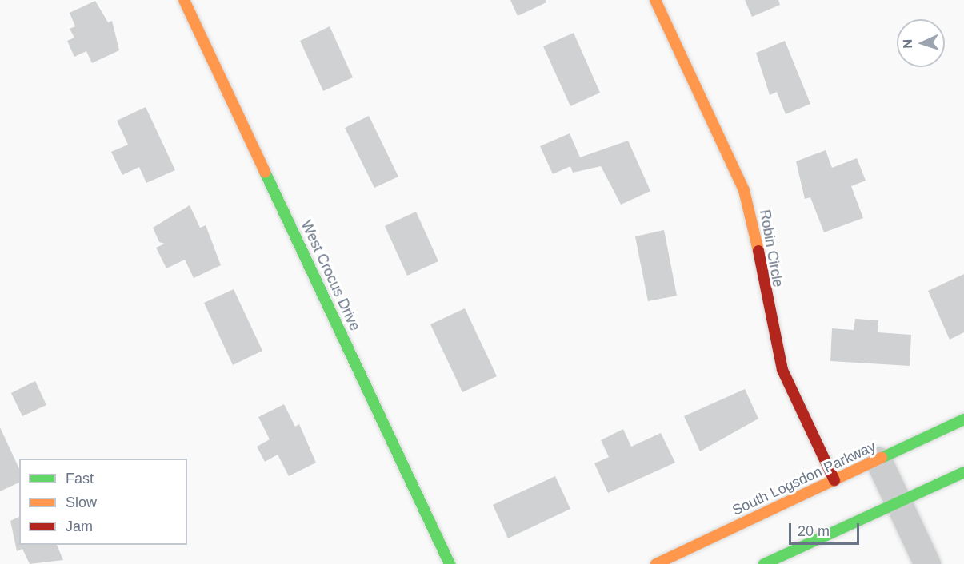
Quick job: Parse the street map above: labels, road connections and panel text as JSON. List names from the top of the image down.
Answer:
{
  "streets": {
    "street": ["Robin Circle", "West Crocus Drive", "South Logsdon Parkway"]
  },
  "crossings": [
    ["Robin Circle", "South Logsdon Parkway"]
  ],
  "legend": ["Fast", "Slow", "Jam"],
  "scale_bar": "20 m",
  "north": "left"
}
